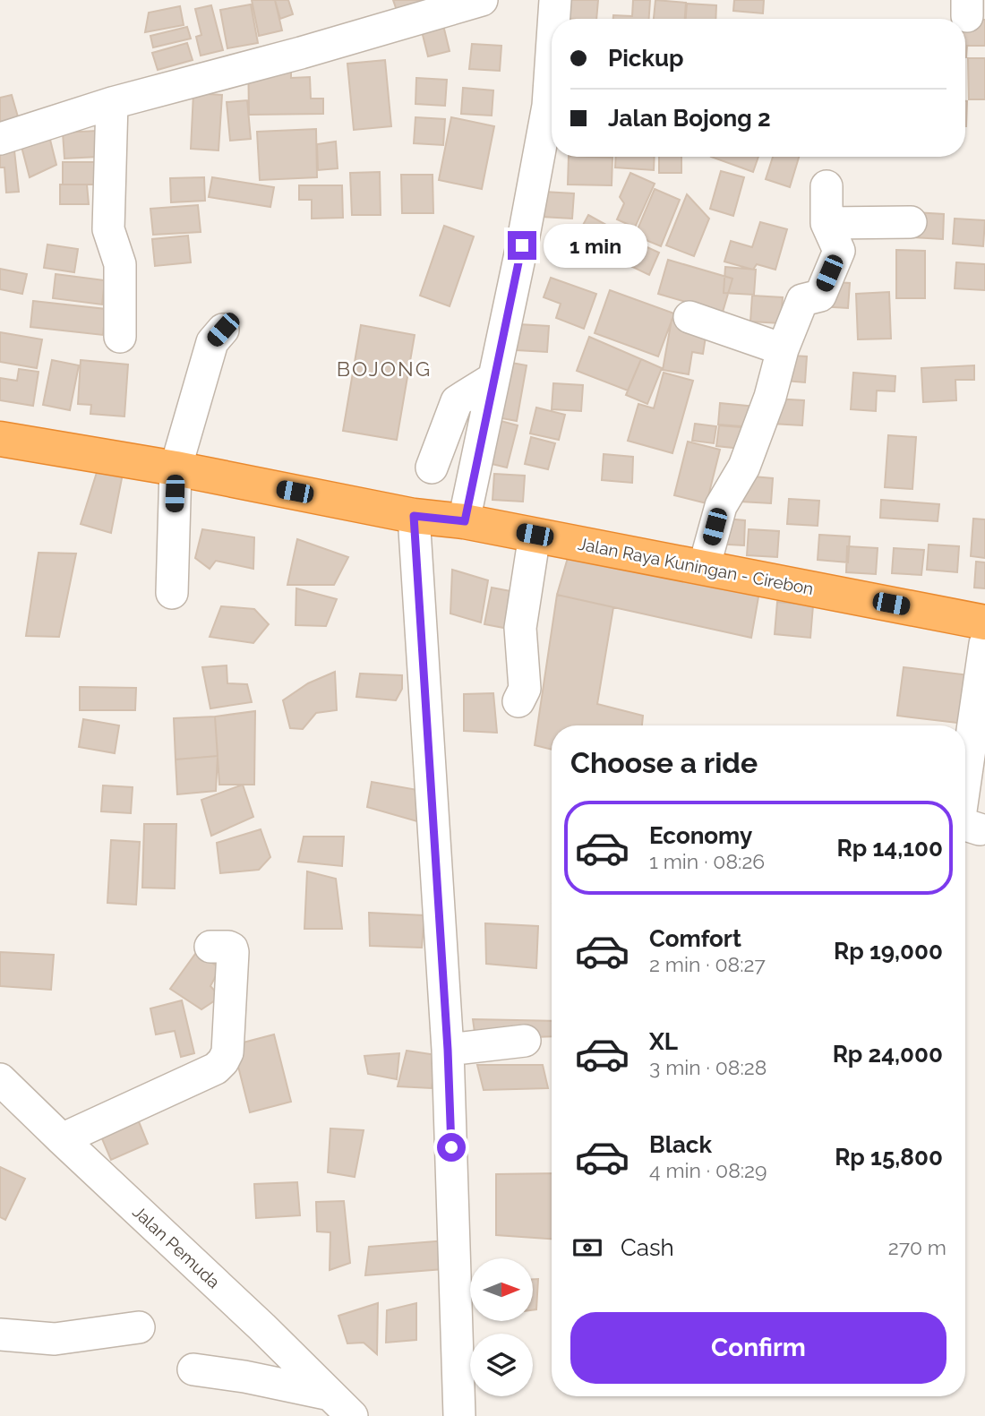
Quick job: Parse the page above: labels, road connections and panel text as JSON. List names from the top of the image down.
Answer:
{
  "streets": {
    "highway": ["Jalan Raya Kuningan - Cirebon"],
    "street": ["Jalan Pemuda"]
  },
  "districts": ["BOJONG"],
  "north": "right",
  "page": {
    "banner": ["Pickup", "Jalan Bojong 2"],
    "bubble": "1 min",
    "heading": "Choose a ride",
    "list": [
      {
        "name": "Economy",
        "note": "1 min · 08:26",
        "value": "Rp 14,100"
      },
      {
        "name": "Comfort",
        "note": "2 min · 08:27",
        "value": "Rp 19,000"
      },
      {
        "name": "XL",
        "note": "3 min · 08:28",
        "value": "Rp 24,000"
      },
      {
        "name": "Black",
        "note": "4 min · 08:29",
        "value": "Rp 15,800"
      }
    ],
    "pay": ["Cash", "270 m"],
    "buttons": "Confirm"
  }
}
